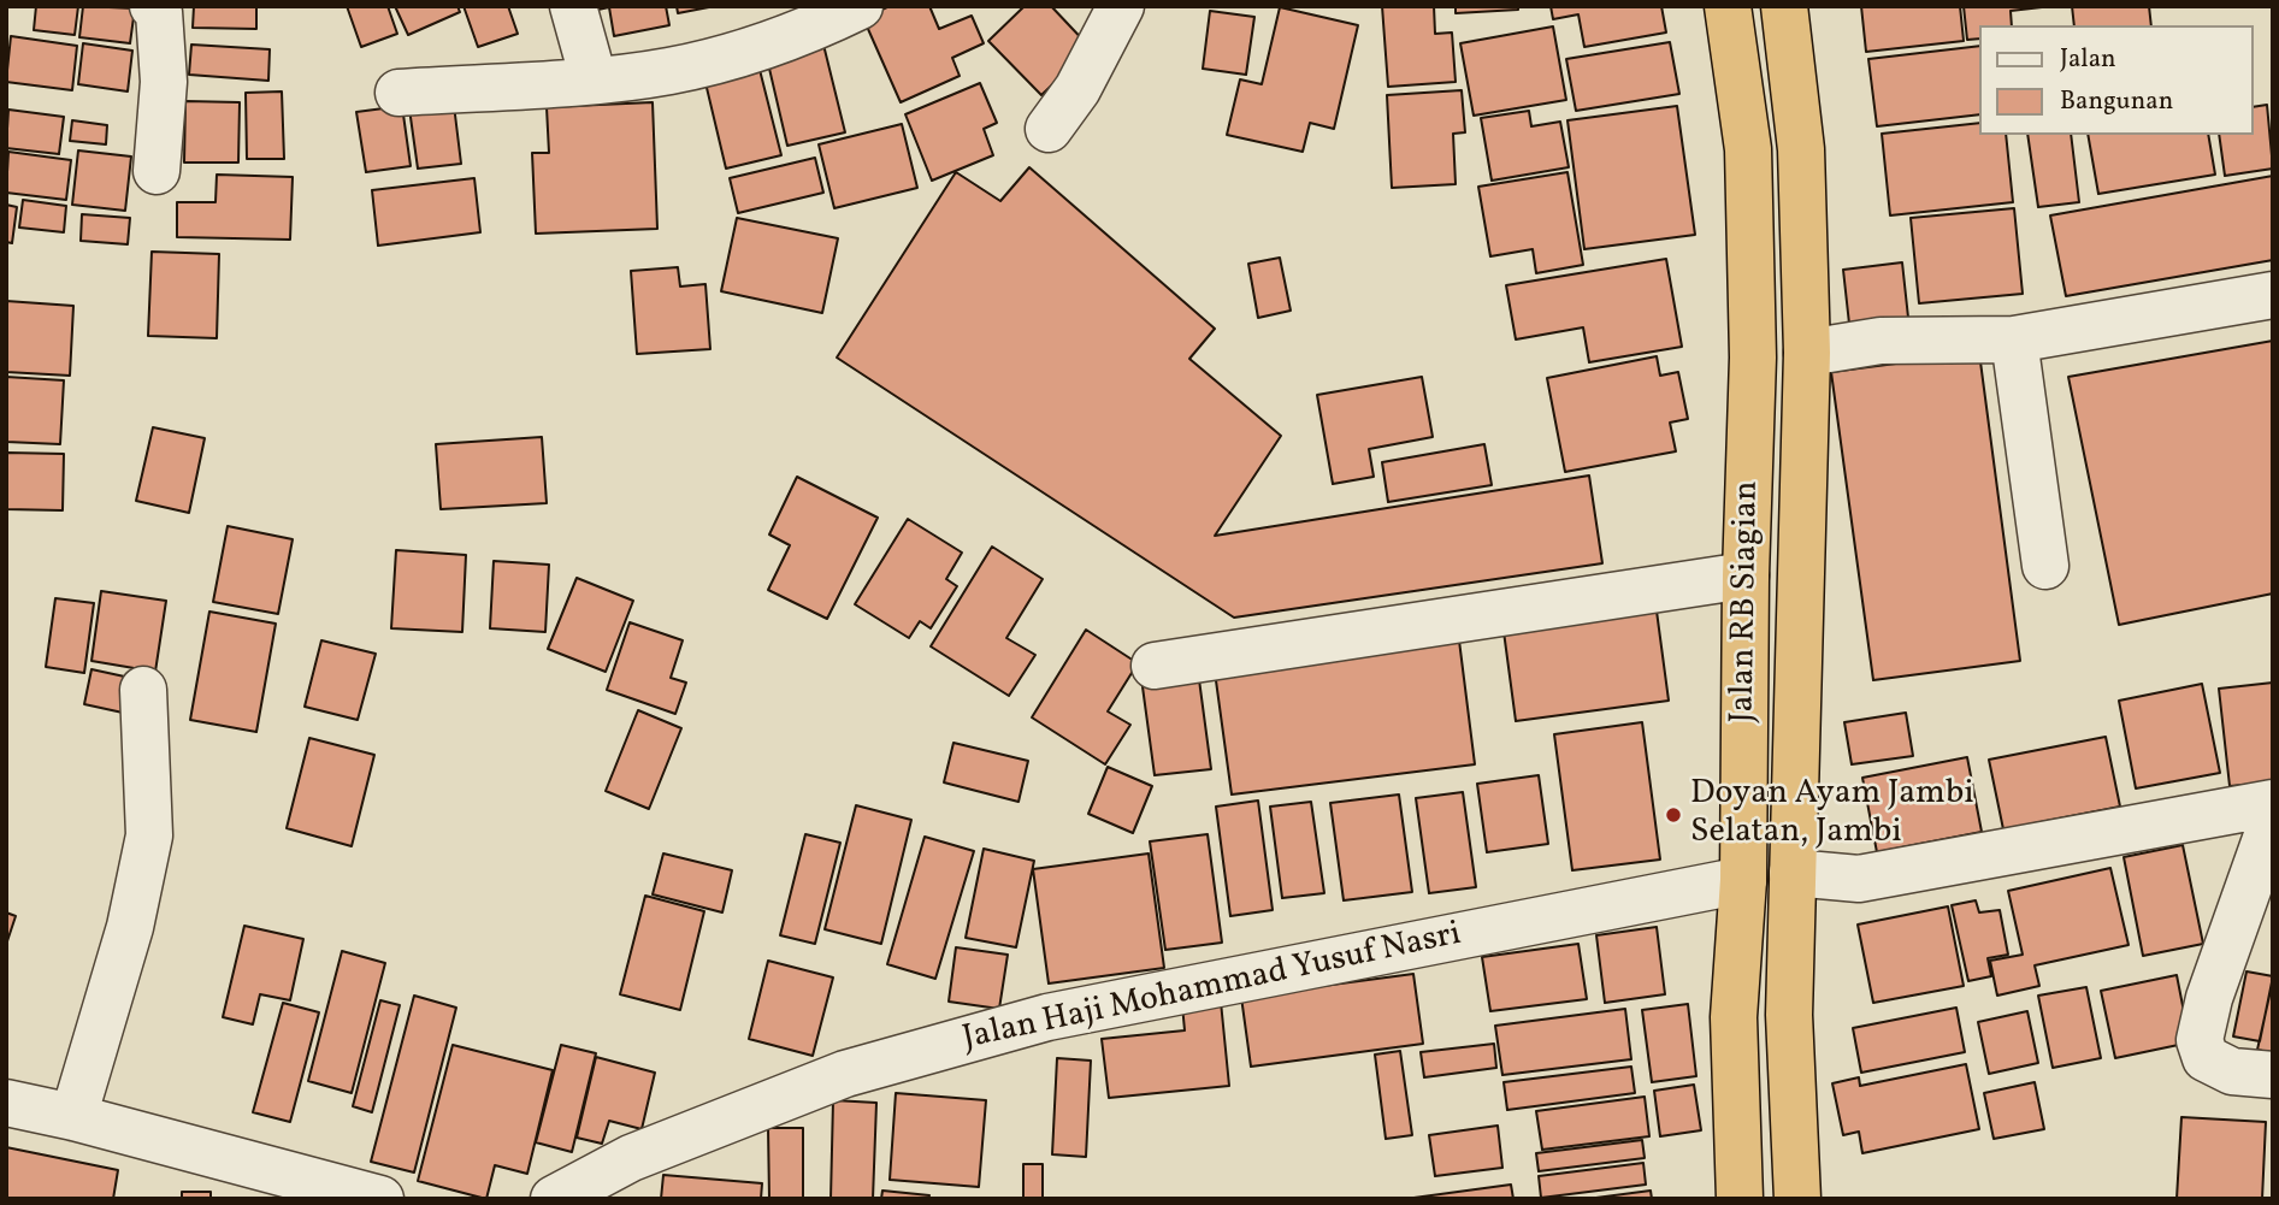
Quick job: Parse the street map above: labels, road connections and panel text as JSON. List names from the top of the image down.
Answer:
{
  "streets": {
    "highway": ["Jalan RB Siagian"],
    "street": ["Jalan Haji Mohammad Yusuf Nasri"]
  },
  "crossings": [
    ["Jalan RB Siagian", "Jalan Haji Mohammad Yusuf Nasri"]
  ],
  "places": ["Doyan Ayam Jambi Selatan, Jambi"],
  "legend": ["Jalan", "Bangunan"]
}
